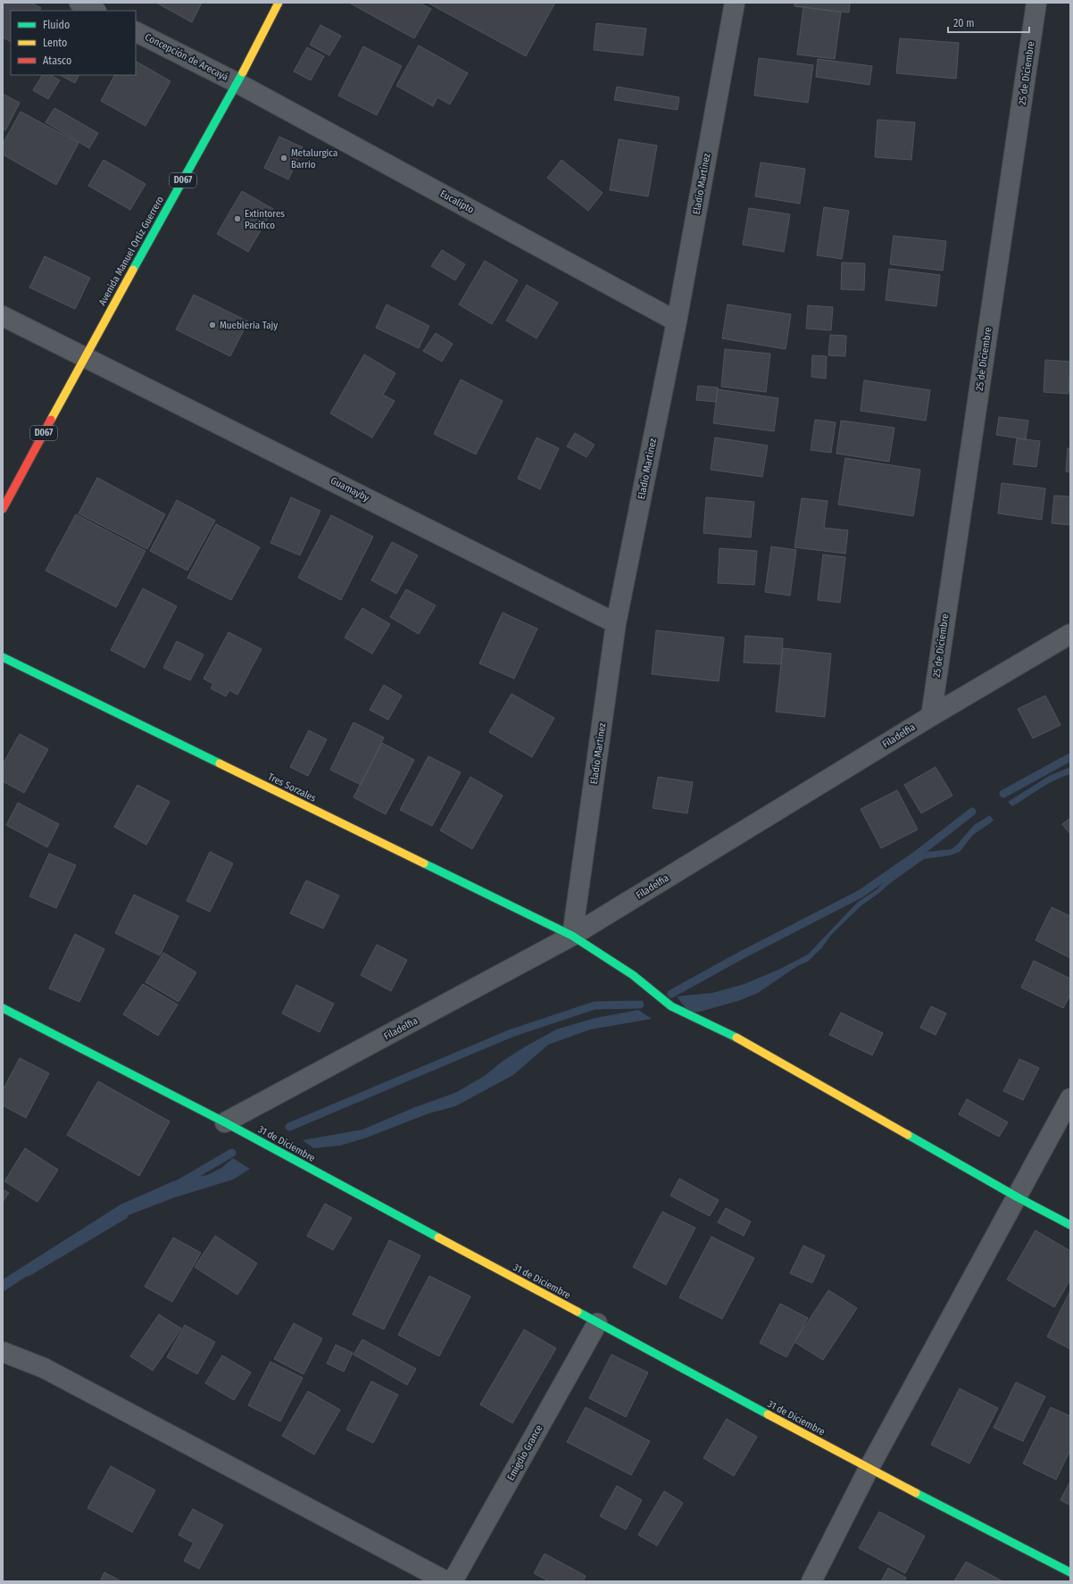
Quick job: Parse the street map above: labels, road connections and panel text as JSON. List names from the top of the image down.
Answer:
{
  "streets": {
    "street": [
      "Concepción de Arecayá",
      "25 de Diciembre",
      "D067",
      "Eladio Martinez",
      "Eucalipto",
      "Avenida Manuel Ortíz Guerrero",
      "Guamayby",
      "Filadelfia",
      "Tres Sorzales",
      "31 de Diciembre",
      "Emigdio Grance"
    ]
  },
  "crossings": [
    ["Concepción de Arecayá", "Eucalipto"],
    ["Concepción de Arecayá", "Avenida Manuel Ortíz Guerrero"],
    ["25 de Diciembre", "Filadelfia"],
    ["Eladio Martinez", "Eucalipto"],
    ["Eladio Martinez", "Guamayby"],
    ["Eladio Martinez", "Filadelfia"],
    ["Eladio Martinez", "Tres Sorzales"],
    ["Eucalipto", "Avenida Manuel Ortíz Guerrero"],
    ["Avenida Manuel Ortíz Guerrero", "Guamayby"],
    ["Filadelfia", "Tres Sorzales"],
    ["Filadelfia", "31 de Diciembre"],
    ["31 de Diciembre", "Emigdio Grance"]
  ],
  "places": ["Metalurgica Barrio", "Extintores Pacífico", "Muebleria Tajy"],
  "legend": ["Fluido", "Lento", "Atasco"],
  "scale_bar": "20 m"
}
